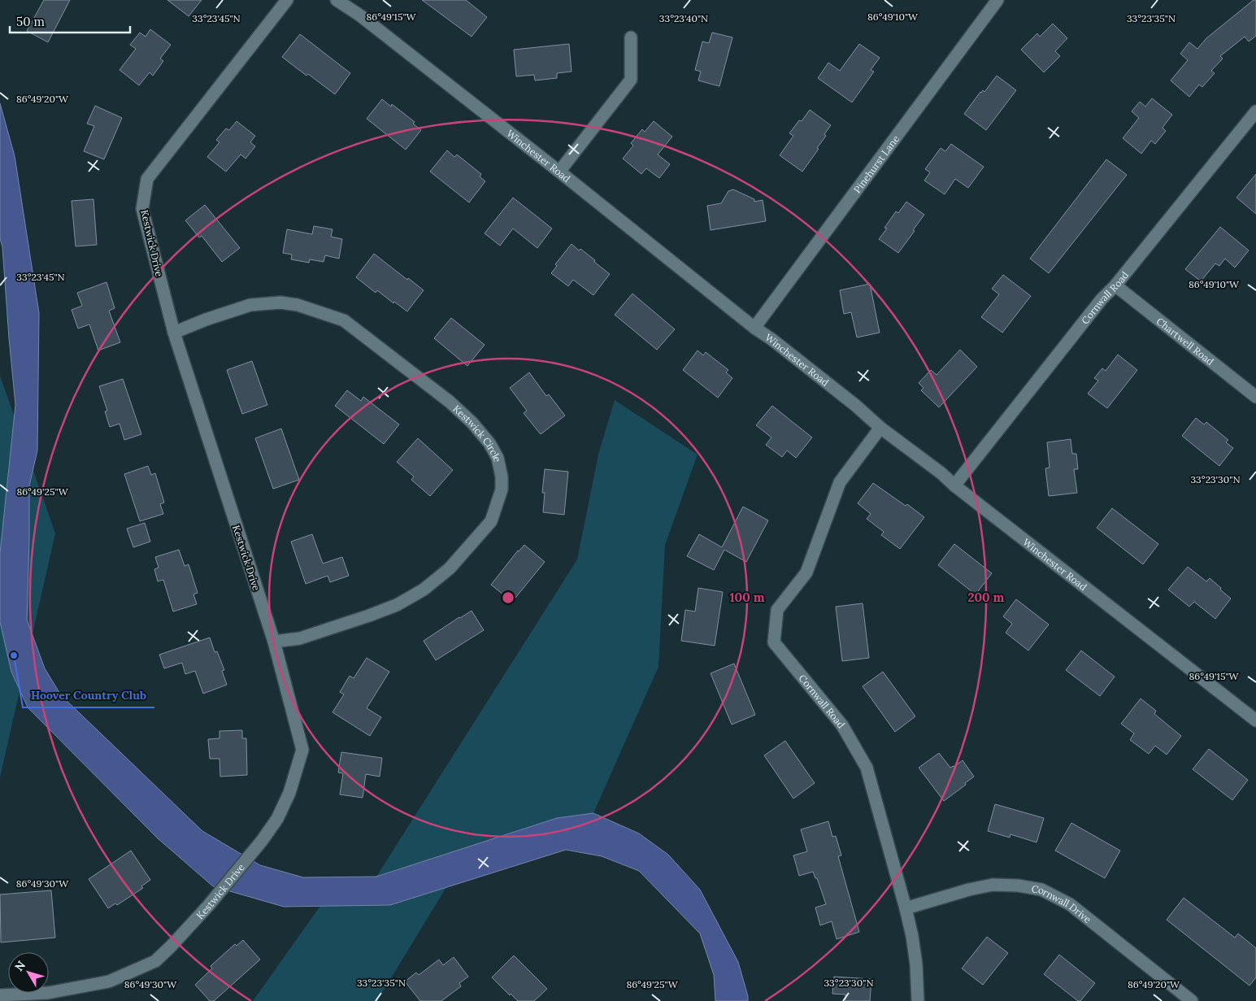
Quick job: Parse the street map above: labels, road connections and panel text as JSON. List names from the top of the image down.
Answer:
{
  "streets": {
    "street": [
      "Winchester Road",
      "Pinehurst Lane",
      "Kestwick Drive",
      "Cornwall Road",
      "Chartwell Road",
      "Kestwick Circle",
      "Cornwall Drive"
    ]
  },
  "crossings": [
    ["Winchester Road", "Pinehurst Lane"],
    ["Winchester Road", "Cornwall Road"],
    ["Kestwick Drive", "Kestwick Circle"],
    ["Cornwall Road", "Chartwell Road"],
    ["Cornwall Road", "Cornwall Drive"]
  ],
  "places": ["Hoover Country Club"],
  "scale_bar": "50 m",
  "north": "top left",
  "coordinates": [
    "86°49'15\"W",
    "86°49'10\"W",
    "33°23'45\"N",
    "33°23'40\"N",
    "33°23'35\"N",
    "86°49'20\"W",
    "33°23'30\"N",
    "86°49'25\"W",
    "86°49'30\"W"
  ],
  "rings": ["100 m", "200 m"]
}
